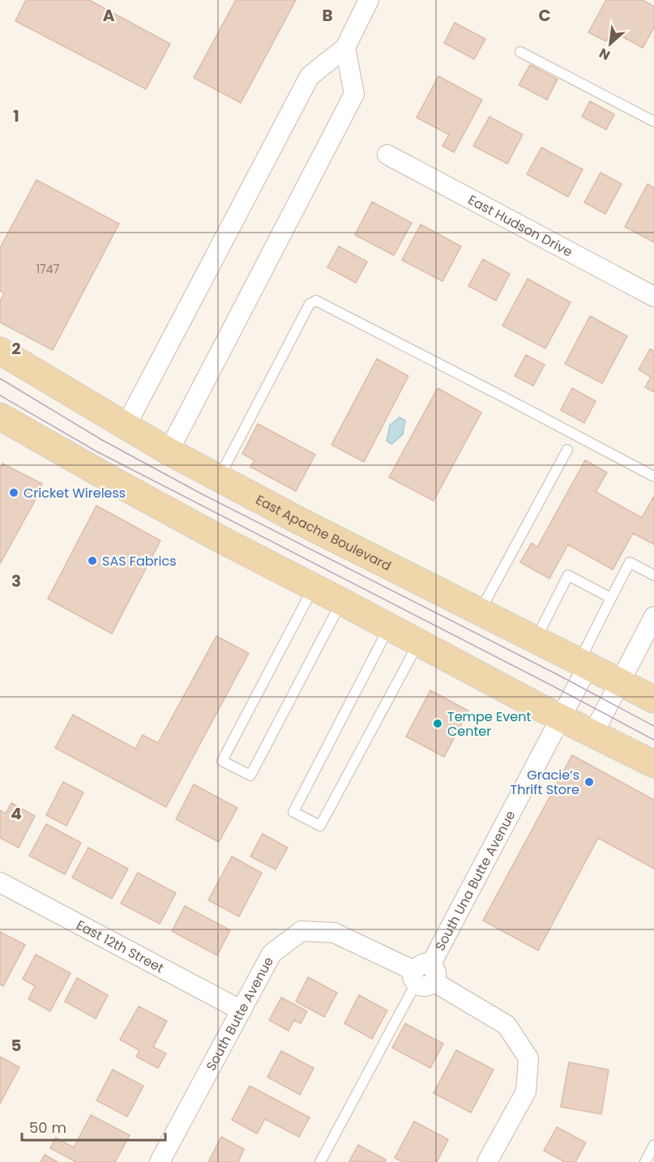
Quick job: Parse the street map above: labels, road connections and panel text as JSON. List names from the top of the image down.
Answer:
{
  "streets": {
    "main road": ["East Apache Boulevard"],
    "street": [
      "East Hudson Drive",
      "South Una Butte Avenue",
      "East 12th Street",
      "South Butte Avenue"
    ]
  },
  "crossings": [
    ["East Apache Boulevard", "South Una Butte Avenue"],
    ["South Una Butte Avenue", "South Butte Avenue"],
    ["East 12th Street", "South Butte Avenue"]
  ],
  "places": [
    "Cricket Wireless",
    "SAS Fabrics",
    "Tempe Event Center",
    "Gracie’s Thrift Store"
  ],
  "house_numbers": ["1747"],
  "scale_bar": "50 m",
  "north": "bottom left",
  "grid": {
    "columns": ["A", "B", "C"],
    "rows": [
      "1",
      "2",
      "3",
      "4",
      "5"
    ]
  }
}
